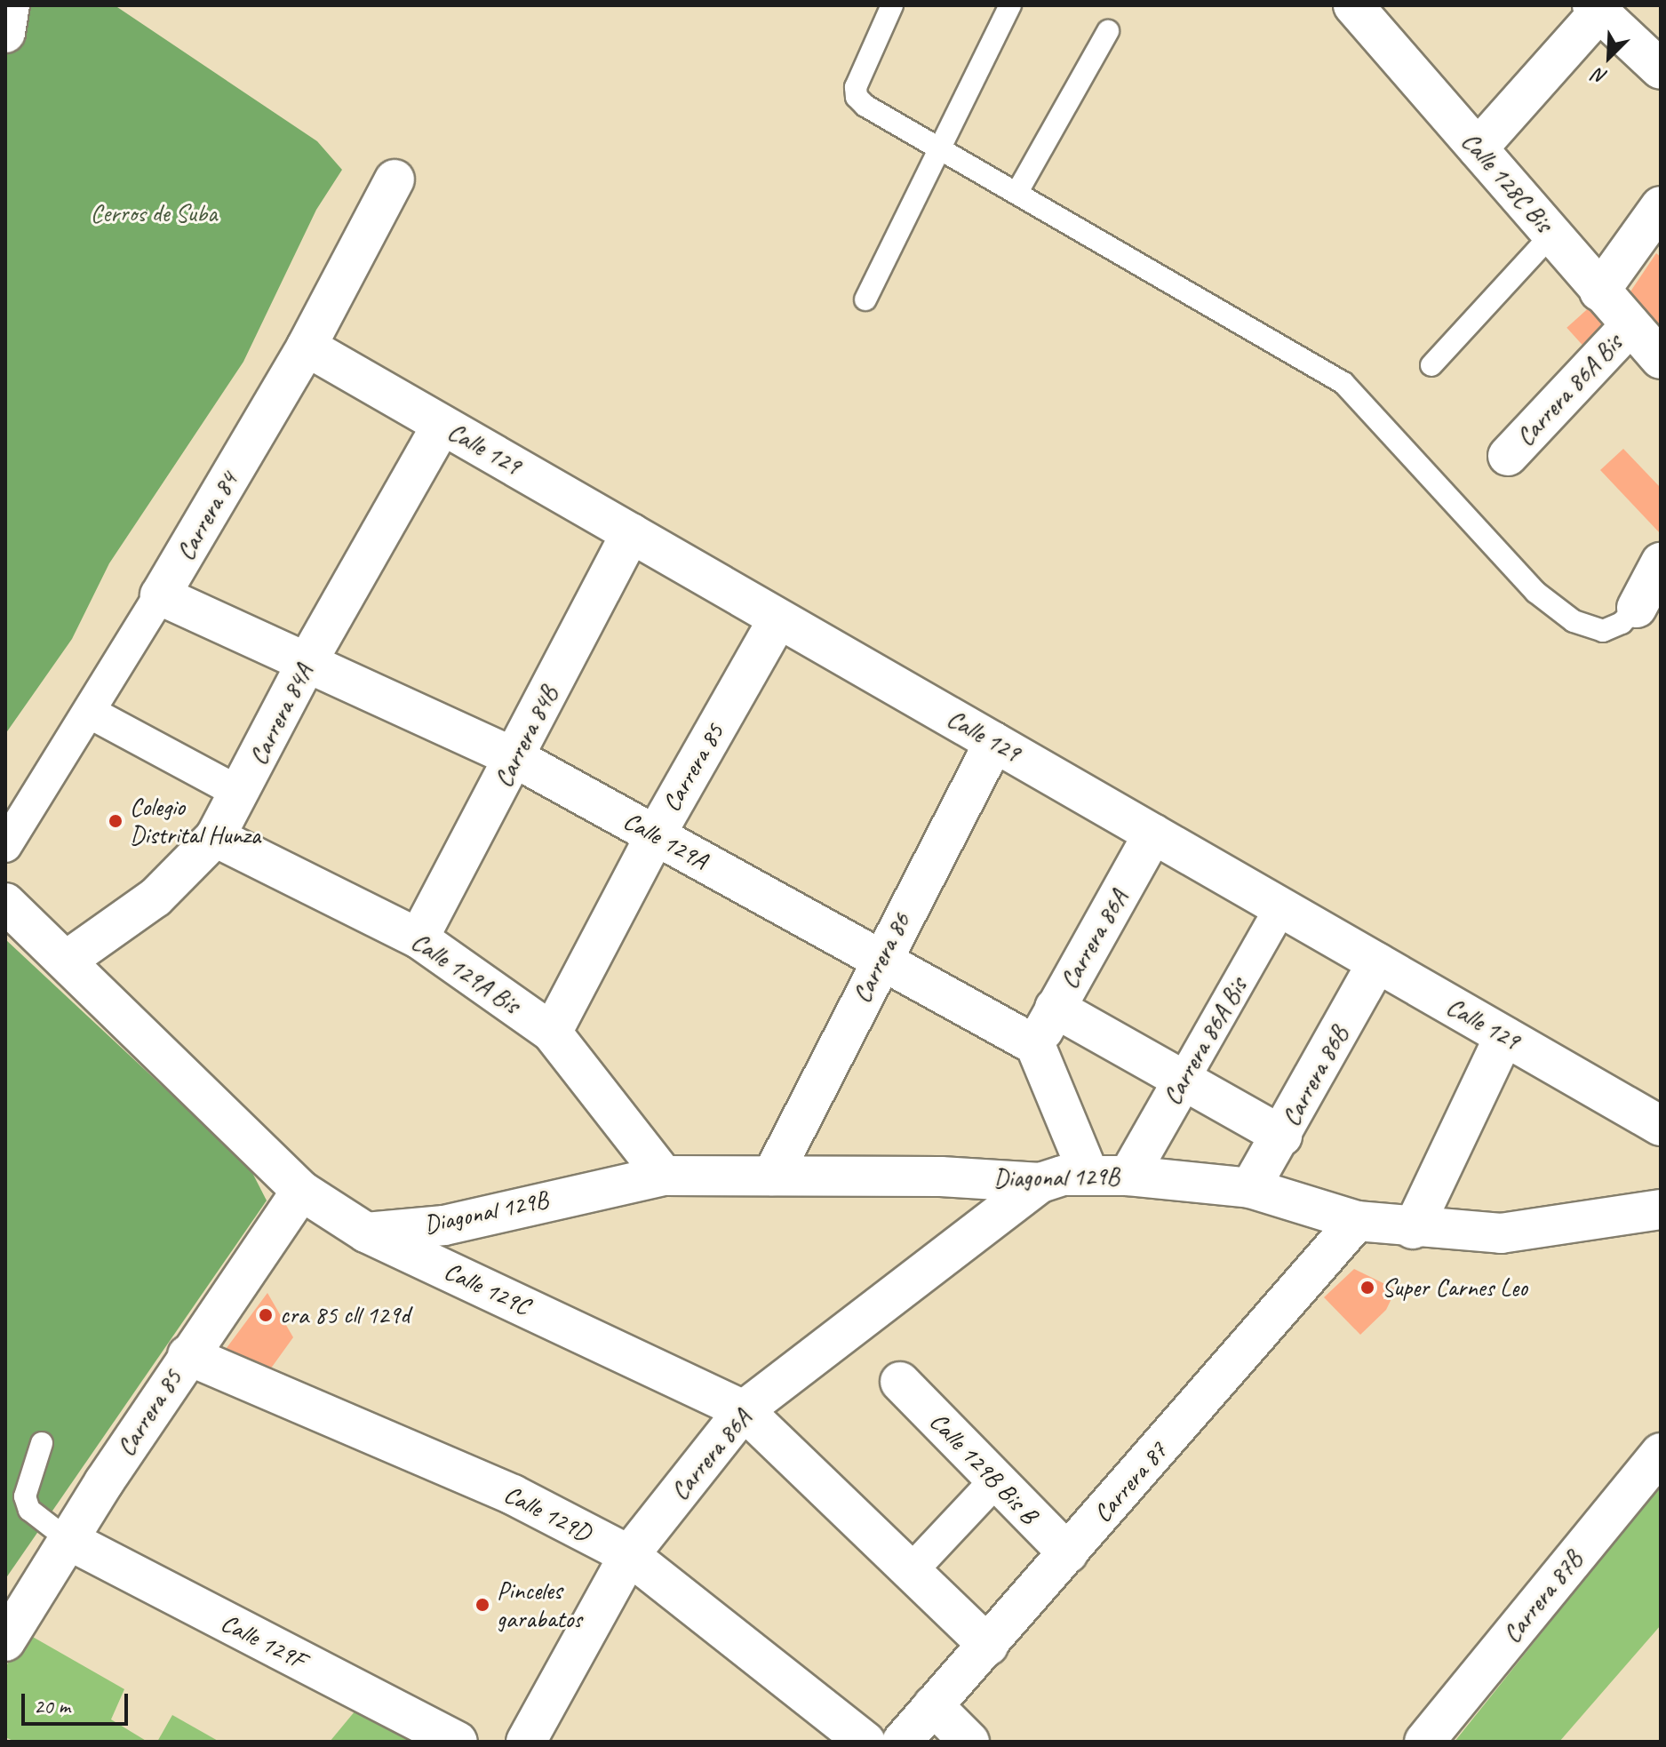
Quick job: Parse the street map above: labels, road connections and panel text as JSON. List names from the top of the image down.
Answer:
{
  "streets": {
    "street": [
      "Calle 128C Bis",
      "Carrera 86A Bis",
      "Calle 129",
      "Carrera 84",
      "Carrera 84A",
      "Carrera 84B",
      "Carrera 85",
      "Calle 129A",
      "Carrera 86A",
      "Carrera 86",
      "Calle 129A Bis",
      "Carrera 86B",
      "Diagonal 129B",
      "Calle 129C",
      "Calle 129B Bis B",
      "Carrera 87",
      "Calle 129D",
      "Carrera 87B",
      "Calle 129F"
    ]
  },
  "crossings": [
    ["Calle 128C Bis", "Carrera 86A Bis"],
    ["Carrera 86A Bis", "Calle 129"],
    ["Carrera 86A Bis", "Diagonal 129B"],
    ["Calle 129", "Carrera 84"],
    ["Calle 129", "Carrera 84A"],
    ["Calle 129", "Carrera 84B"],
    ["Calle 129", "Carrera 85"],
    ["Calle 129", "Carrera 86A"],
    ["Calle 129", "Carrera 86"],
    ["Calle 129", "Carrera 86B"],
    ["Carrera 84", "Calle 129A"],
    ["Carrera 84A", "Calle 129A"],
    ["Carrera 84A", "Calle 129A Bis"],
    ["Carrera 84A", "Calle 129C"],
    ["Carrera 84B", "Calle 129A"],
    ["Carrera 84B", "Calle 129A Bis"],
    ["Carrera 85", "Calle 129A"],
    ["Carrera 85", "Calle 129A Bis"],
    ["Carrera 85", "Calle 129C"],
    ["Carrera 85", "Calle 129D"],
    ["Carrera 85", "Calle 129F"],
    ["Calle 129A", "Carrera 86A"],
    ["Calle 129A", "Carrera 86"],
    ["Carrera 86A", "Diagonal 129B"],
    ["Carrera 86A", "Calle 129C"],
    ["Carrera 86A", "Calle 129D"],
    ["Carrera 86", "Diagonal 129B"],
    ["Calle 129A Bis", "Diagonal 129B"],
    ["Carrera 86B", "Diagonal 129B"],
    ["Diagonal 129B", "Calle 129C"],
    ["Diagonal 129B", "Carrera 87"],
    ["Calle 129C", "Carrera 87"],
    ["Calle 129B Bis B", "Carrera 87"]
  ],
  "parks": ["Cerros de Suba"],
  "places": [
    "Colegio Distrital Hunza",
    "Super Carnes Leo",
    "cra 85 cll 129d",
    "Pinceles garabatos"
  ],
  "scale_bar": "20 m",
  "north": "bottom left"
}
